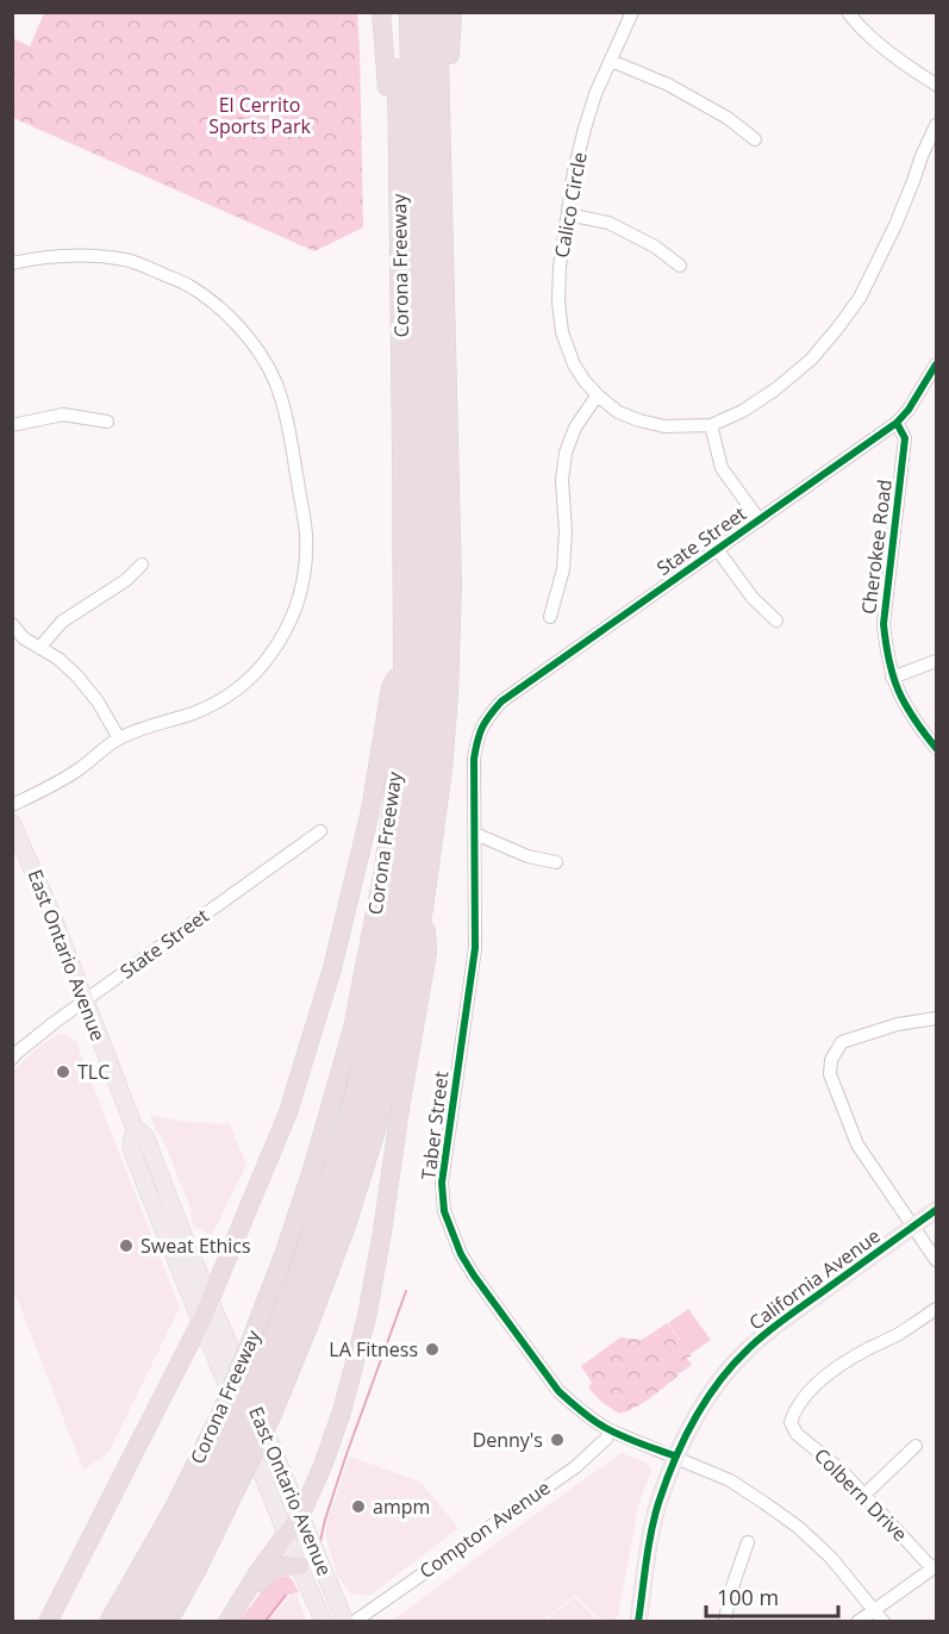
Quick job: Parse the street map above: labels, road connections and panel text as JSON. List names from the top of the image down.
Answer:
{
  "streets": {
    "highway": ["Corona Freeway"],
    "main road": ["East Ontario Avenue", "California Avenue"],
    "street": [
      "Calico Circle",
      "State Street",
      "Cherokee Road",
      "Taber Street",
      "Colbern Drive",
      "Compton Avenue"
    ]
  },
  "crossings": [
    ["State Street", "Cherokee Road"],
    ["State Street", "East Ontario Avenue"],
    ["State Street", "Taber Street"],
    ["Taber Street", "California Avenue"],
    ["Taber Street", "Compton Avenue"]
  ],
  "parks": ["El Cerrito Sports Park"],
  "places": [
    "TLC",
    "Sweat Ethics",
    "LA Fitness",
    "Denny's",
    "ampm"
  ],
  "scale_bar": "100 m"
}
